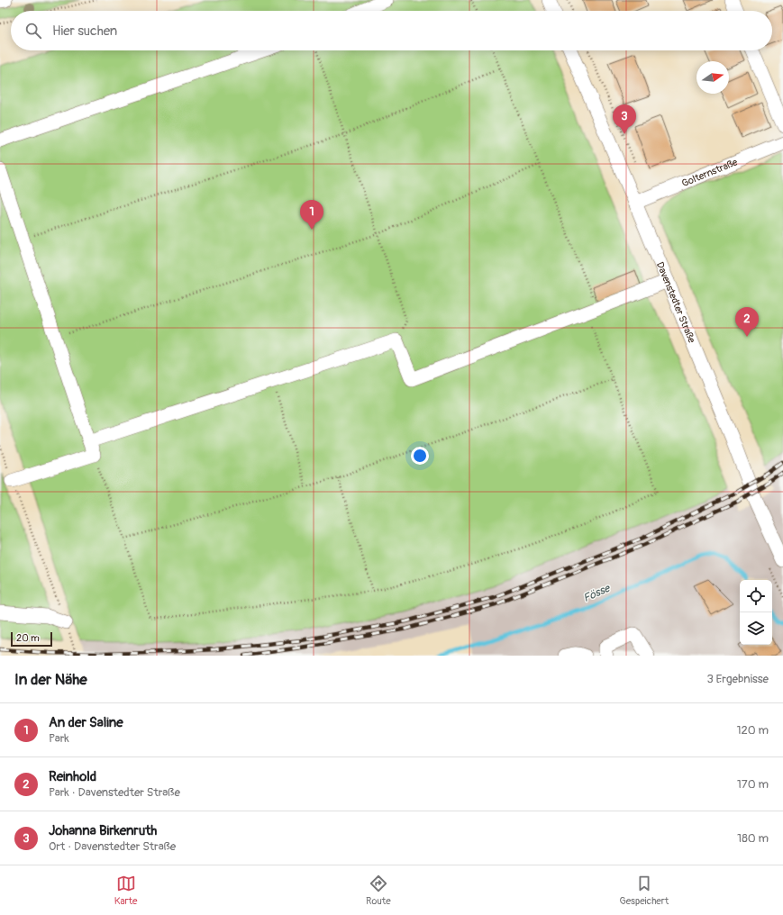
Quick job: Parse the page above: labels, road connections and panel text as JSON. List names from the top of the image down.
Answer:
{
  "streets": {
    "street": ["Golternstraße", "Davenstedter Straße"]
  },
  "crossings": [
    ["Golternstraße", "Davenstedter Straße"]
  ],
  "water": ["Fösse"],
  "scale_bar": "20 m",
  "north": "right",
  "page": {
    "search": "Hier suchen",
    "pins": ["3", "1", "2"],
    "scale": "20 m",
    "heading": ["In der Nähe", "3 Ergebnisse"],
    "list": [
      {
        "mark": "1",
        "name": "An der Saline",
        "note": "Park",
        "value": "120 m"
      },
      {
        "mark": "2",
        "name": "Reinhold",
        "note": "Park · Davenstedter Straße",
        "value": "170 m"
      },
      {
        "mark": "3",
        "name": "Johanna Birkenruth",
        "note": "Ort · Davenstedter Straße",
        "value": "180 m"
      }
    ],
    "nav": ["Karte", "Route", "Gespeichert"]
  }
}
